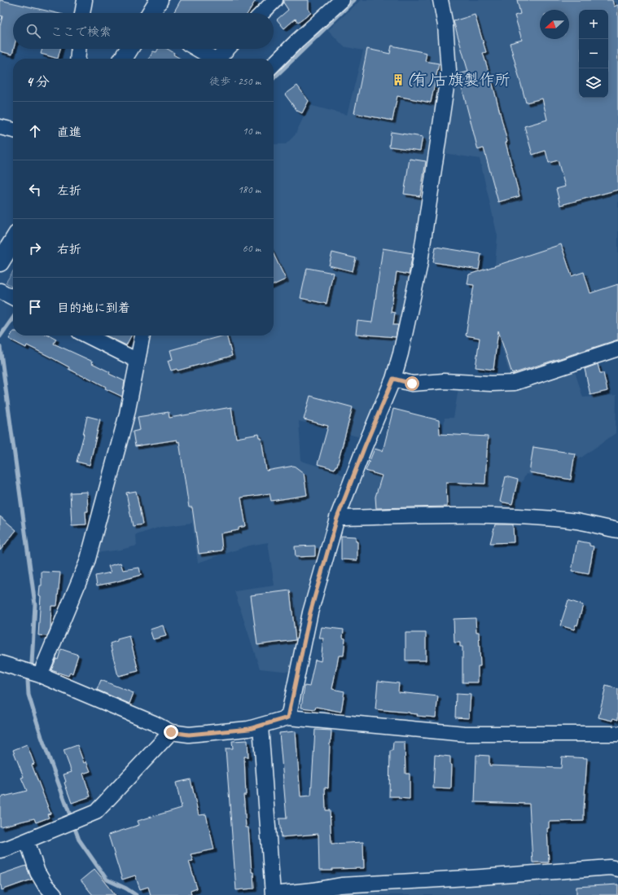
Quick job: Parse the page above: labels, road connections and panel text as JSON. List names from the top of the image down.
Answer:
{
  "places": {
    "building": ["(有)古旗製作所"]
  },
  "north": "left",
  "page": {
    "map_buttons": ["+", "−"],
    "search": "ここで検索",
    "heading": ["4 分", "徒歩 · 250 m"],
    "list": [
      ["直進", "10 m"],
      ["左折", "180 m"],
      ["右折", "60 m"],
      "目的地に到着"
    ]
  }
}
